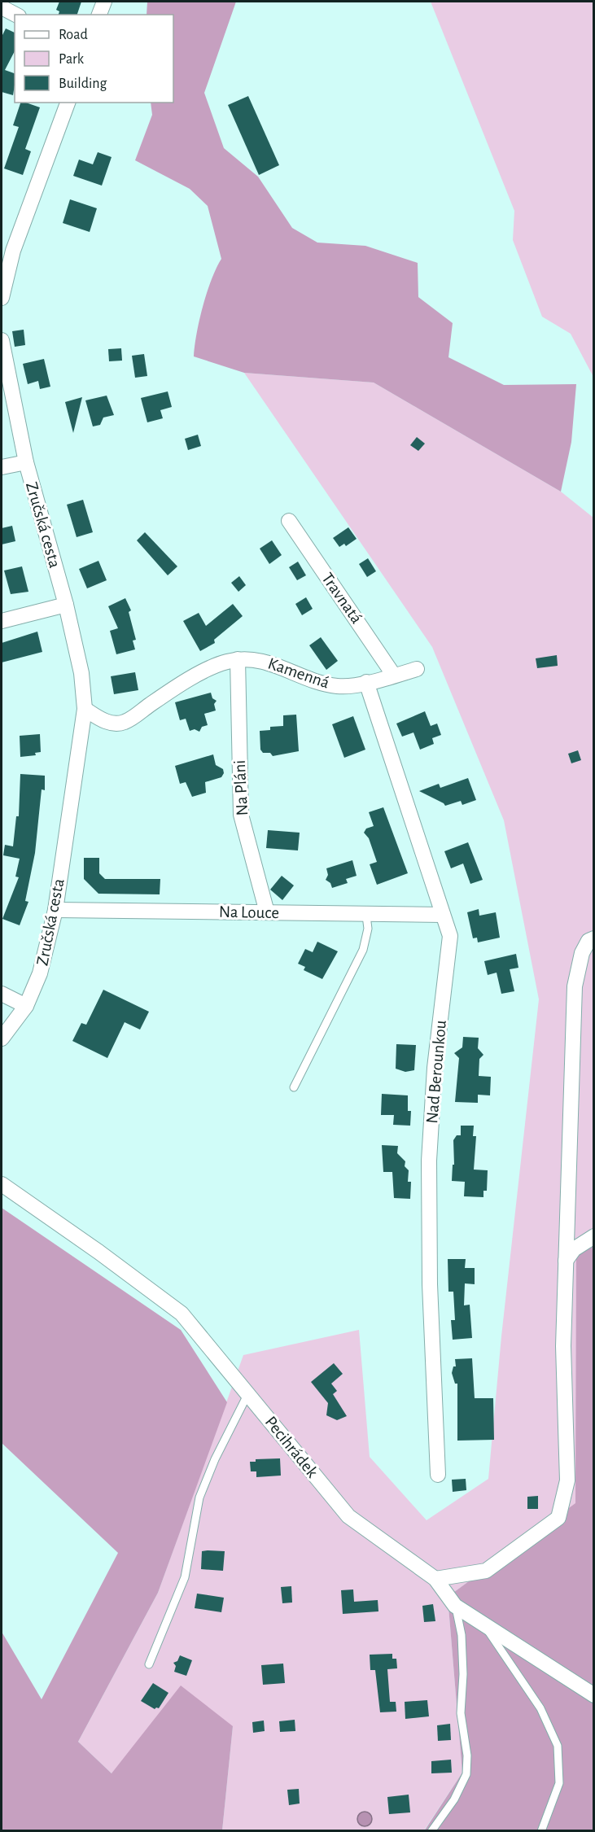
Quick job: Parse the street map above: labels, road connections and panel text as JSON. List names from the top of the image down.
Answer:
{
  "streets": {
    "street": [
      "Zručská cesta",
      "Travnatá",
      "Kamenná",
      "Na Pláni",
      "Na Louce",
      "Nad Berounkou",
      "Pecihrádek"
    ]
  },
  "crossings": [
    ["Zručská cesta", "Na Louce"],
    ["Travnatá", "Kamenná"],
    ["Kamenná", "Na Pláni"],
    ["Kamenná", "Nad Berounkou"],
    ["Na Pláni", "Na Louce"],
    ["Na Louce", "Nad Berounkou"]
  ],
  "legend": ["Road", "Park", "Building"]
}
